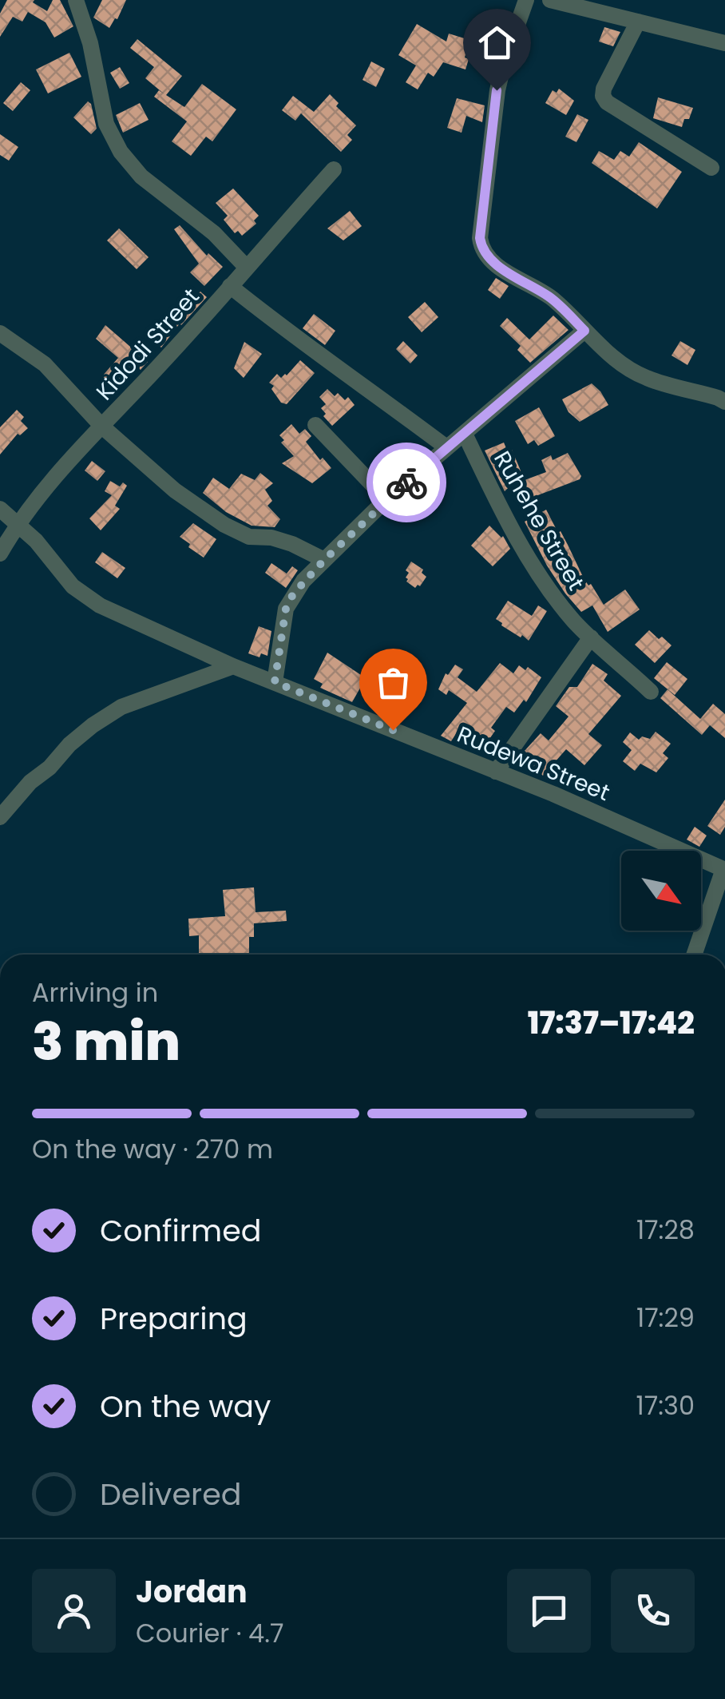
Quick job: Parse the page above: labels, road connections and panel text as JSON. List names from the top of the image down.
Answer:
{
  "streets": {
    "street": ["Kidodi Street", "Ruhehe Street", "Rudewa Street"]
  },
  "crossings": [
    ["Kidodi Street", "Rudewa Street"]
  ],
  "north": "bottom right",
  "page": {
    "heading": ["3 min", "Arriving in", "17:37–17:42"],
    "panel": ["Jordan", "Courier · 4.7"],
    "bar": "On the way · 270 m",
    "list": [
      ["Confirmed", "17:28"],
      ["Preparing", "17:29"],
      ["On the way", "17:30"],
      "Delivered"
    ]
  }
}
